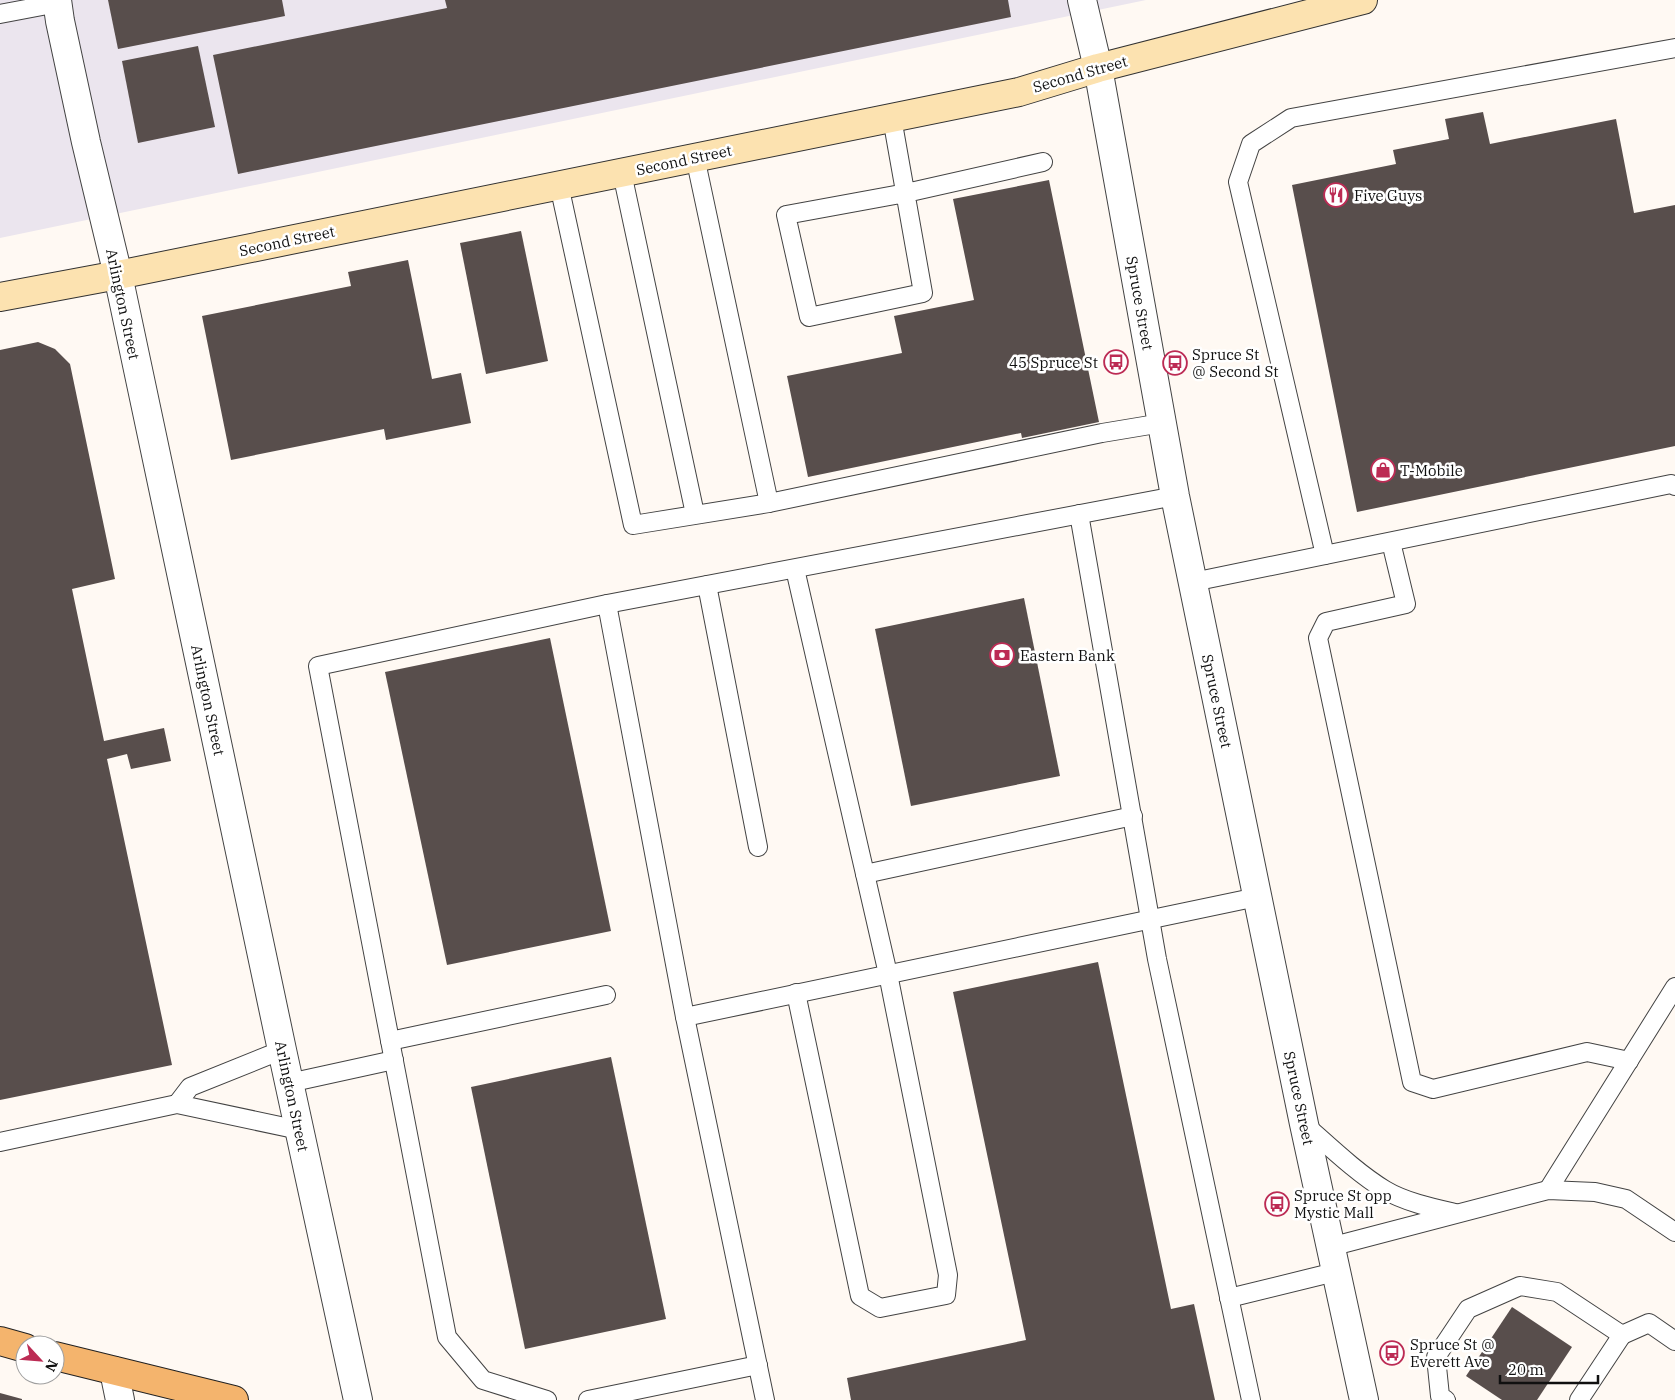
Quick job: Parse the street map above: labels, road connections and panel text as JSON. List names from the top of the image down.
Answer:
{
  "streets": {
    "main road": ["Second Street"],
    "street": ["Spruce Street", "Arlington Street"]
  },
  "crossings": [
    ["Second Street", "Spruce Street"],
    ["Second Street", "Arlington Street"]
  ],
  "places": {
    "restaurant": ["Five Guys"],
    "bus stop": [
      "45 Spruce St",
      "Spruce St @ Second St",
      "Spruce St opp Mystic Mall",
      "Spruce St @ Everett Ave"
    ],
    "shop": ["T-Mobile"],
    "bank": ["Eastern Bank"]
  },
  "scale_bar": "20 m",
  "north": "bottom right"
}
